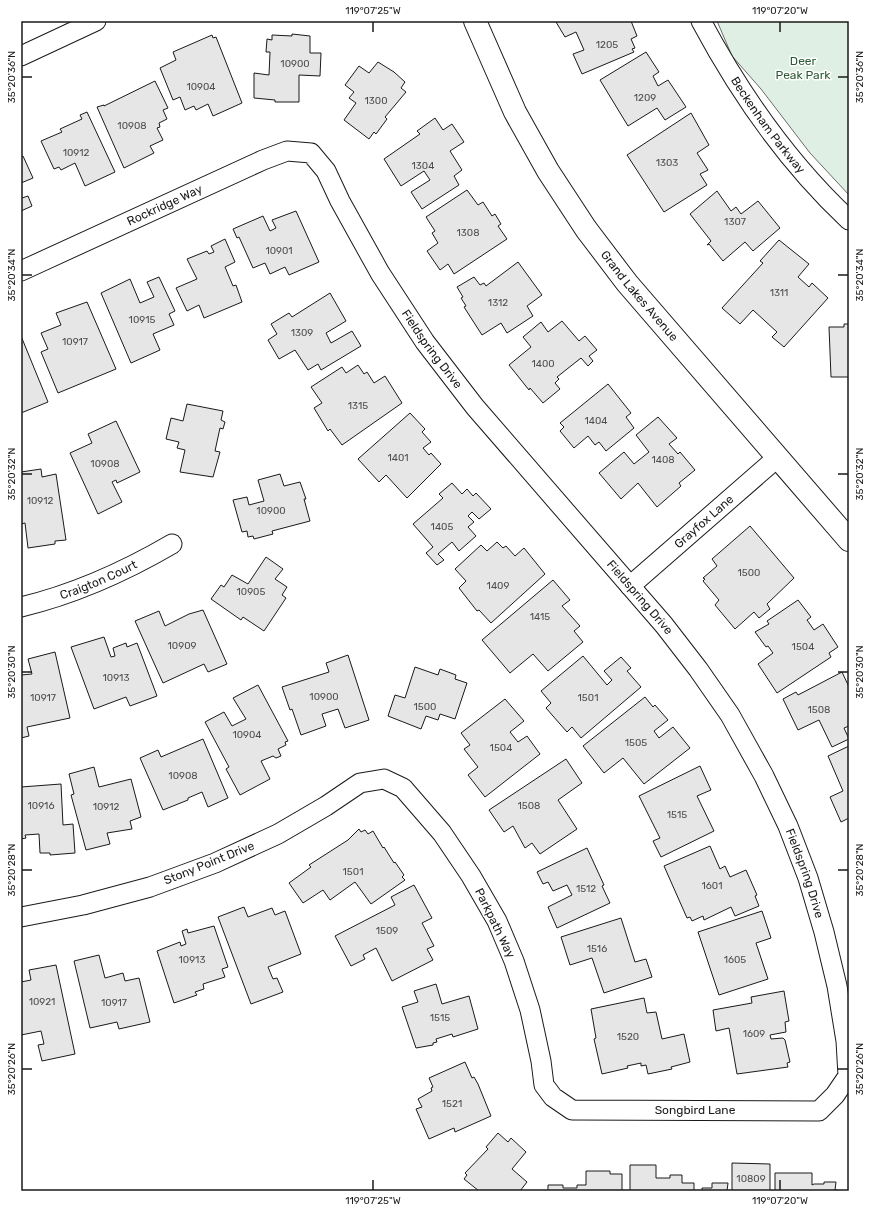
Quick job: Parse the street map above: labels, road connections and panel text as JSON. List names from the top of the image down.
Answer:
{
  "streets": {
    "street": [
      "Beckenham Parkway",
      "Rockridge Way",
      "Grand Lakes Avenue",
      "Fieldspring Drive",
      "Grayfox Lane",
      "Craigton Court",
      "Stony Point Drive",
      "Parkpath Way",
      "Songbird Lane"
    ]
  },
  "crossings": [
    ["Rockridge Way", "Fieldspring Drive"],
    ["Grand Lakes Avenue", "Grayfox Lane"],
    ["Fieldspring Drive", "Grayfox Lane"],
    ["Fieldspring Drive", "Songbird Lane"],
    ["Stony Point Drive", "Parkpath Way"],
    ["Parkpath Way", "Songbird Lane"]
  ],
  "parks": ["Deer Peak Park"],
  "house_numbers": [
    "1205",
    "10900",
    "10904",
    "1209",
    "1300",
    "10908",
    "10912",
    "1303",
    "1304",
    "1307",
    "1308",
    "10901",
    "1311",
    "1312",
    "10915",
    "1309",
    "10917",
    "1400",
    "1315",
    "1404",
    "1401",
    "1408",
    "10908",
    "10912",
    "10900",
    "1405",
    "1500",
    "1409",
    "10905",
    "1415",
    "10909",
    "1504",
    "10913",
    "10900",
    "10917",
    "1501",
    "1500",
    "1508",
    "10904",
    "1505",
    "1504",
    "10908",
    "10916",
    "1508",
    "10912",
    "1515",
    "1501",
    "1601",
    "1512",
    "1509",
    "1516",
    "10913",
    "1605",
    "10921",
    "10917",
    "1515",
    "1609",
    "1520",
    "1521",
    "10809"
  ],
  "coordinates": [
    "119°07'25\"W",
    "119°07'20\"W",
    "35°20'36\"N",
    "35°20'34\"N",
    "35°20'32\"N",
    "35°20'30\"N",
    "35°20'28\"N",
    "35°20'26\"N"
  ]
}
